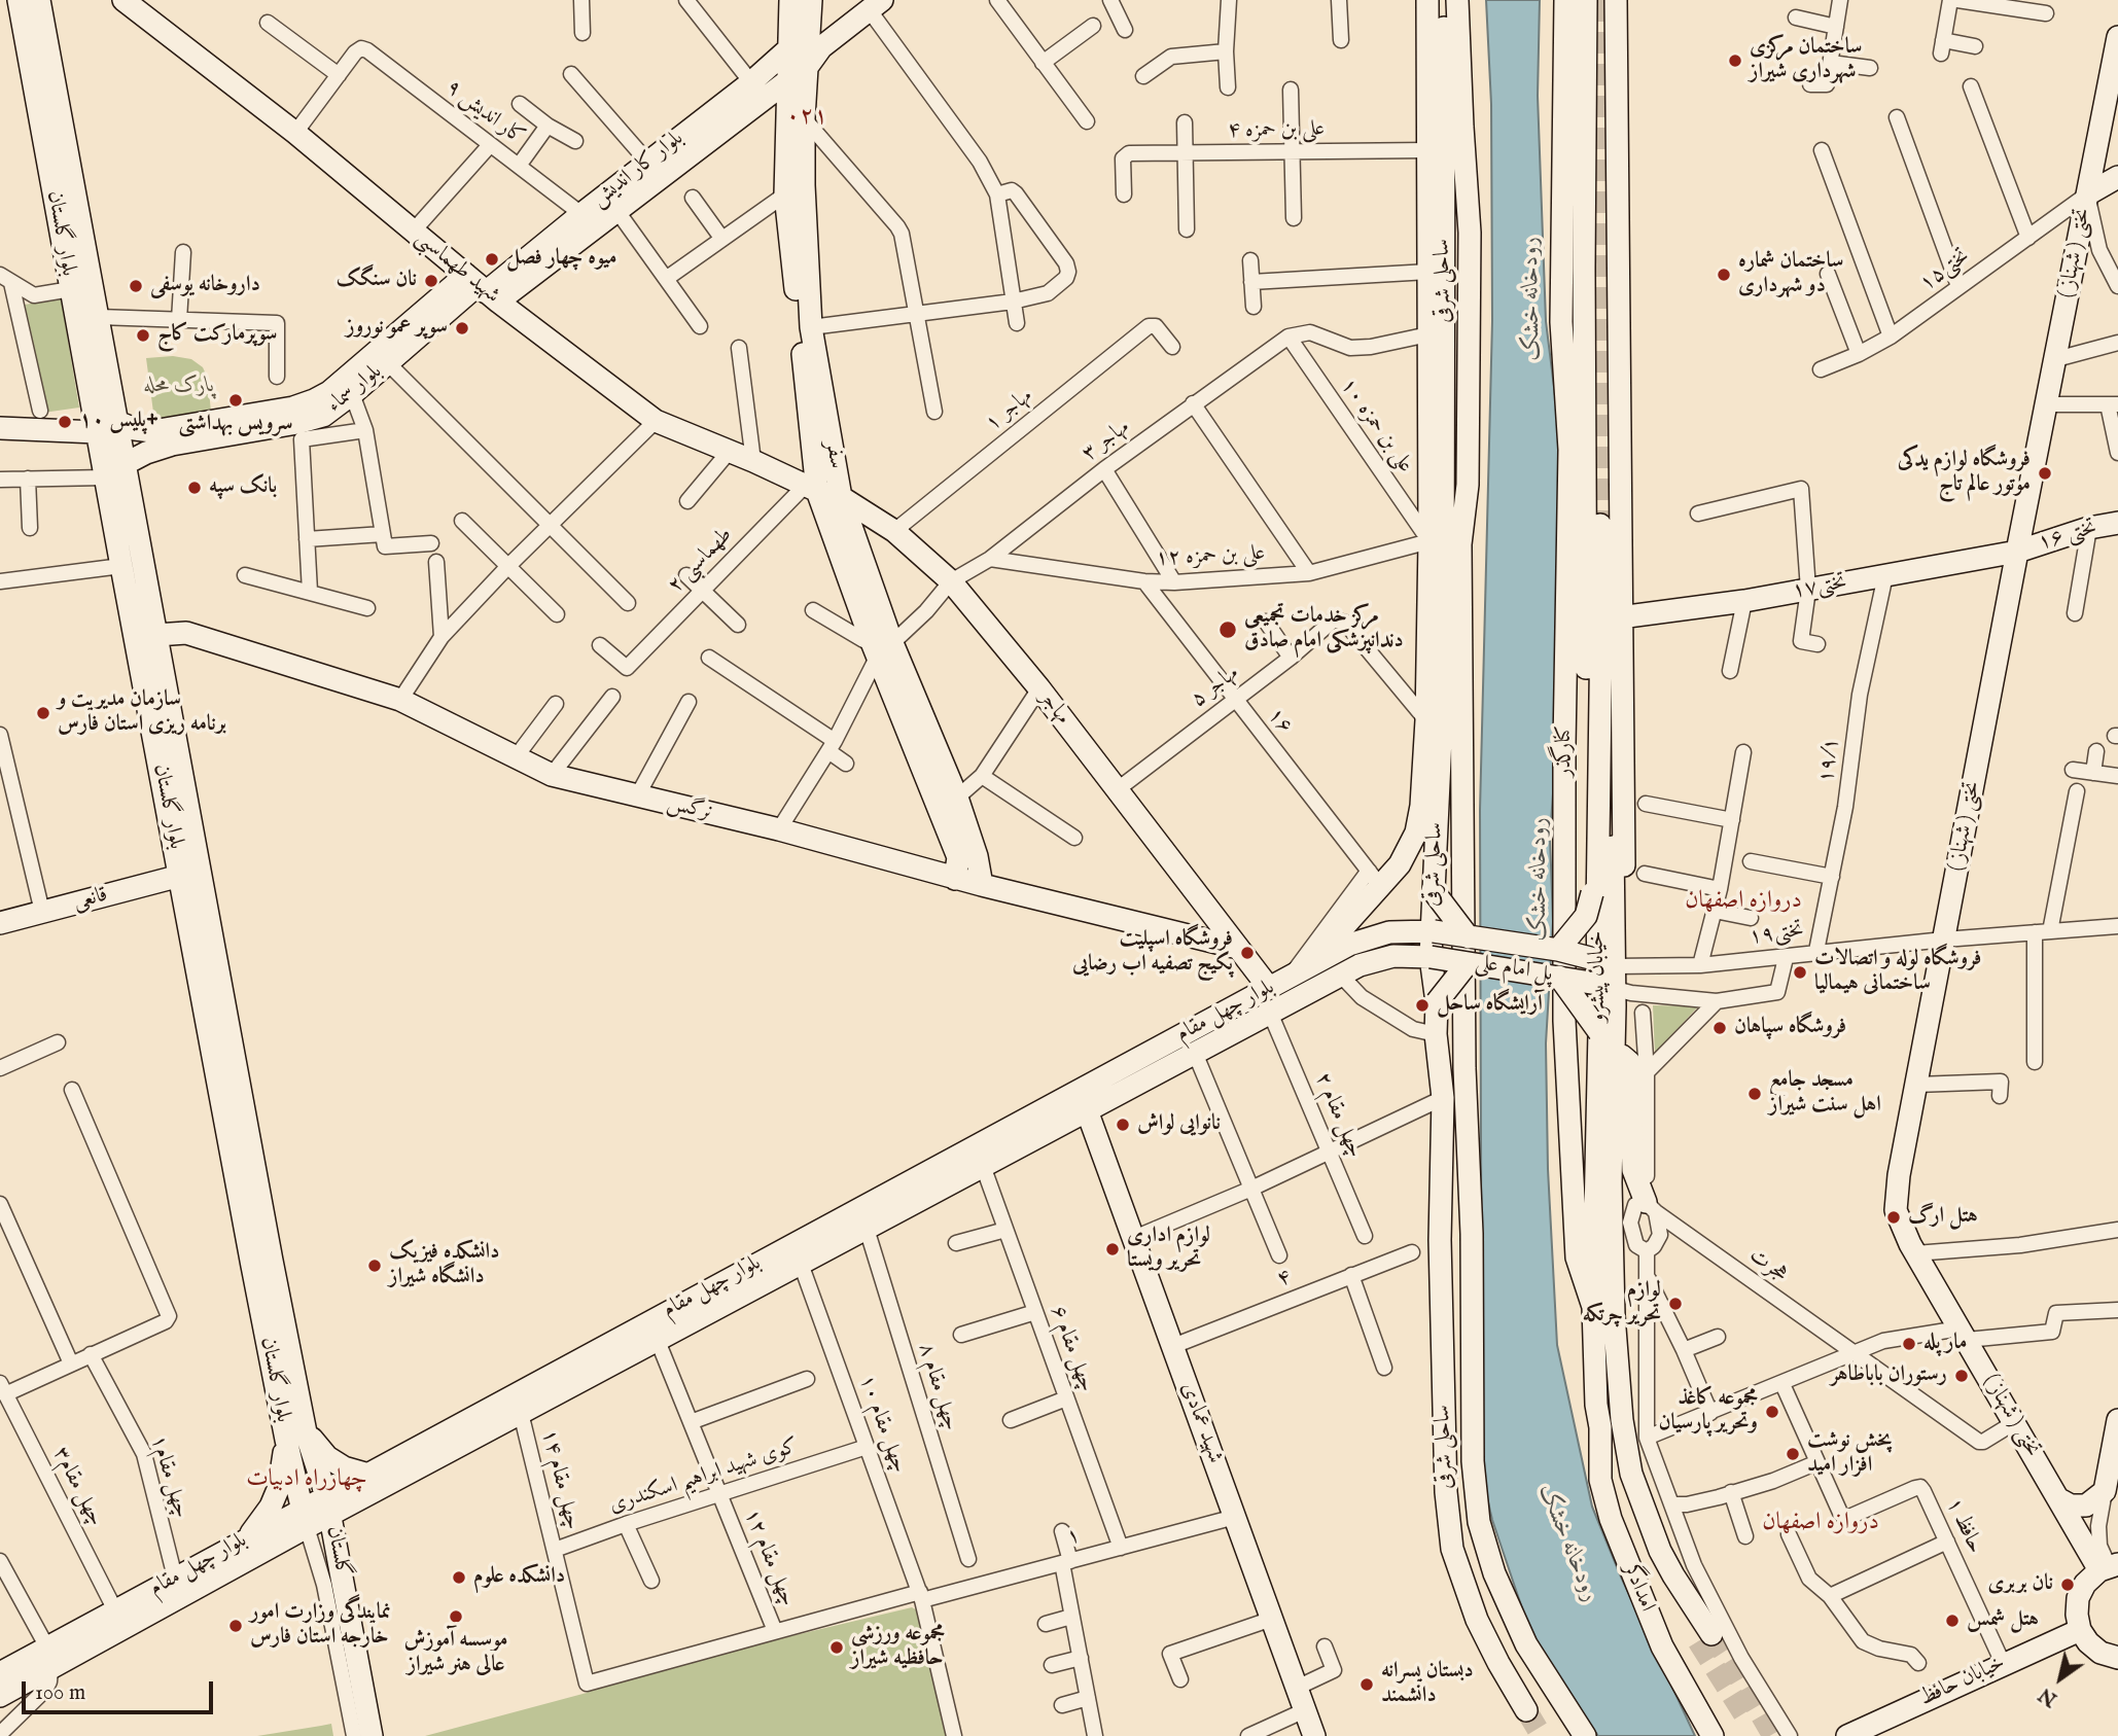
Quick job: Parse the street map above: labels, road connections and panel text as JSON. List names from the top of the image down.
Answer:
{
  "streets": {
    "main road": [
      "بلوار کار اندیش",
      "بلوار گلستان",
      "تختی ( شهناز )",
      "شهید طهماسبی",
      "ساحلی شرقی",
      "بلوار سماء",
      "سفر",
      "تختی ۱۶",
      "تختی۱۷",
      "مهاجر",
      "کنارگذر",
      "نرگس",
      "قانعی",
      "پل امام علی",
      "خیابان پیشرو",
      "بلوار چهل مقام",
      "شهید عمادی",
      "گلستان",
      "امدادگر",
      "خیابان حافظ"
    ],
    "street": [
      "۹ کار اندیش",
      "۴ علی بن حمزه",
      "تختی۱۵",
      "۱ مهاجر",
      "۱۰ علی بن حمزه",
      "۳ مهاجر",
      "۱۲ علی بن حمزه",
      "۲ طهماسبی",
      "۵ مهاجر",
      "۱۶",
      "۱۹/۱",
      "تختی۱۹",
      "چهل مقام ۲",
      "هجرت",
      "۴",
      "چهل مقام ۶",
      "چهل مقام ۸",
      "چهل مقام ۱۰",
      "چهل مقام۱",
      "کوی شهید ابراهیم اسکندری",
      "چهل مقام ۱۴",
      "چهل مقام۳",
      "حافظ ۱",
      "۱",
      "چهل مقام ۱۲"
    ]
  },
  "crossings": [
    ["۹ کار اندیش", "بلوار کار اندیش"],
    ["۴ علی بن حمزه", "ساحلی شرقی"],
    ["بلوار کار اندیش", "شهید طهماسبی"],
    ["بلوار کار اندیش", "بلوار سماء"],
    ["بلوار کار اندیش", "سفر"],
    ["بلوار گلستان", "بلوار سماء"],
    ["بلوار گلستان", "نرگس"],
    ["بلوار گلستان", "قانعی"],
    ["بلوار گلستان", "بلوار چهل مقام"],
    ["بلوار گلستان", "گلستان"],
    ["تختی ( شهناز )", "تختی۱۵"],
    ["تختی ( شهناز )", "تختی ۱۶"],
    ["تختی ( شهناز )", "تختی۱۷"],
    ["تختی ( شهناز )", "تختی۱۹"],
    ["تختی ( شهناز )", "هجرت"],
    ["شهید طهماسبی", "بلوار سماء"],
    ["شهید طهماسبی", "سفر"],
    ["شهید طهماسبی", "۲ طهماسبی"],
    ["شهید طهماسبی", "مهاجر"],
    ["ساحلی شرقی", "۱۰ علی بن حمزه"],
    ["ساحلی شرقی", "۱۲ علی بن حمزه"],
    ["ساحلی شرقی", "۵ مهاجر"],
    ["ساحلی شرقی", "۱۶"],
    ["ساحلی شرقی", "پل امام علی"],
    ["ساحلی شرقی", "بلوار چهل مقام"],
    ["۱ مهاجر", "مهاجر"],
    ["۱۰ علی بن حمزه", "۳ مهاجر"],
    ["۱۰ علی بن حمزه", "۱۲ علی بن حمزه"],
    ["۳ مهاجر", "سفر"],
    ["۳ مهاجر", "۱۲ علی بن حمزه"],
    ["۳ مهاجر", "مهاجر"],
    ["۳ مهاجر", "نرگس"],
    ["سفر", "۲ طهماسبی"],
    ["سفر", "مهاجر"],
    ["سفر", "نرگس"],
    ["تختی ۱۶", "تختی۱۷"],
    ["۱۲ علی بن حمزه", "۱۶"],
    ["تختی۱۷", "۱۹/۱"],
    ["۵ مهاجر", "مهاجر"],
    ["۵ مهاجر", "۱۶"],
    ["مهاجر", "بلوار چهل مقام"],
    ["کنارگذر", "خیابان پیشرو"],
    ["۱۹/۱", "تختی۱۹"],
    ["تختی۱۹", "پل امام علی"],
    ["تختی۱۹", "خیابان پیشرو"],
    ["پل امام علی", "خیابان پیشرو"],
    ["پل امام علی", "بلوار چهل مقام"],
    ["خیابان پیشرو", "امدادگر"],
    ["بلوار چهل مقام", "چهل مقام ۲"],
    ["بلوار چهل مقام", "چهل مقام ۶"],
    ["بلوار چهل مقام", "چهل مقام ۸"],
    ["بلوار چهل مقام", "شهید عمادی"],
    ["بلوار چهل مقام", "چهل مقام ۱۰"],
    ["بلوار چهل مقام", "چهل مقام۱"],
    ["بلوار چهل مقام", "چهل مقام ۱۴"],
    ["بلوار چهل مقام", "چهل مقام۳"],
    ["بلوار چهل مقام", "گلستان"],
    ["بلوار چهل مقام", "چهل مقام ۱۲"],
    ["۴", "شهید عمادی"],
    ["چهل مقام ۶", "۱"],
    ["شهید عمادی", "۱"],
    ["چهل مقام ۱۰", "کوی شهید ابراهیم اسکندری"],
    ["چهل مقام ۱۰", "۱"],
    ["کوی شهید ابراهیم اسکندری", "چهل مقام ۱۴"],
    ["کوی شهید ابراهیم اسکندری", "چهل مقام ۱۲"],
    ["چهل مقام ۱۴", "۱"],
    ["حافظ ۱", "خیابان حافظ"],
    ["۱", "چهل مقام ۱۲"]
  ],
  "districts": [
    "۰۲۱",
    "دروازه اصفهان",
    "چهارراه ادبیات",
    "دروازه اصفهان"
  ],
  "water": ["رودخانه خشک"],
  "parks": ["پارک محله"],
  "places": [
    "ساختمان مرکزی شهرداری شیراز",
    "میوه چهار فصل",
    "ساختمان شماره دو شهرداری",
    "نان سنگک",
    "داروخانه یوسفی",
    "سوپر عمو نوروز",
    "سوپرمارکت کاج",
    "سرویس بهداشتی",
    "پلیس ۱۰+",
    "فروشگاه لوازم یدکی موتور عالم تاج",
    "بانک سپه",
    "مرکز خدمات تجمیعی دندانپزشکی امام صادق",
    "سازمان مدیریت و برنامه ریزی استان فارس",
    "فروشگاه اسپلیت پکیج تصفیه اب رضایی",
    "فروشگاه لوله و اتصالات ساختمانی هیمالیا",
    "آرایشگاه ساحل",
    "فروشگاه سپاهان",
    "مسجد جامع اهل سنت شیراز",
    "نانوایی لواش",
    "هتل ارگ",
    "لوازم اداری تحریر ویستا",
    "دانشکده فیزیک دانشگاه شیراز",
    "لوازم تحریر چرتکه",
    "مار پله",
    "رستوران باباطاهر",
    "مجموعه کاغذ وتحریر پارسیان",
    "پخش نوشت افزار امید",
    "دانشکده علوم",
    "نان بربری",
    "موسسه آموزش عالی هنر شیراز",
    "هتل شمس",
    "نمایندگی وزارت امور خارجه استان فارس",
    "مجموعه ورزشی حافظیه شیراز",
    "دبستان پسرانه دانشمند"
  ],
  "scale_bar": "100 m",
  "north": "bottom left"
}
